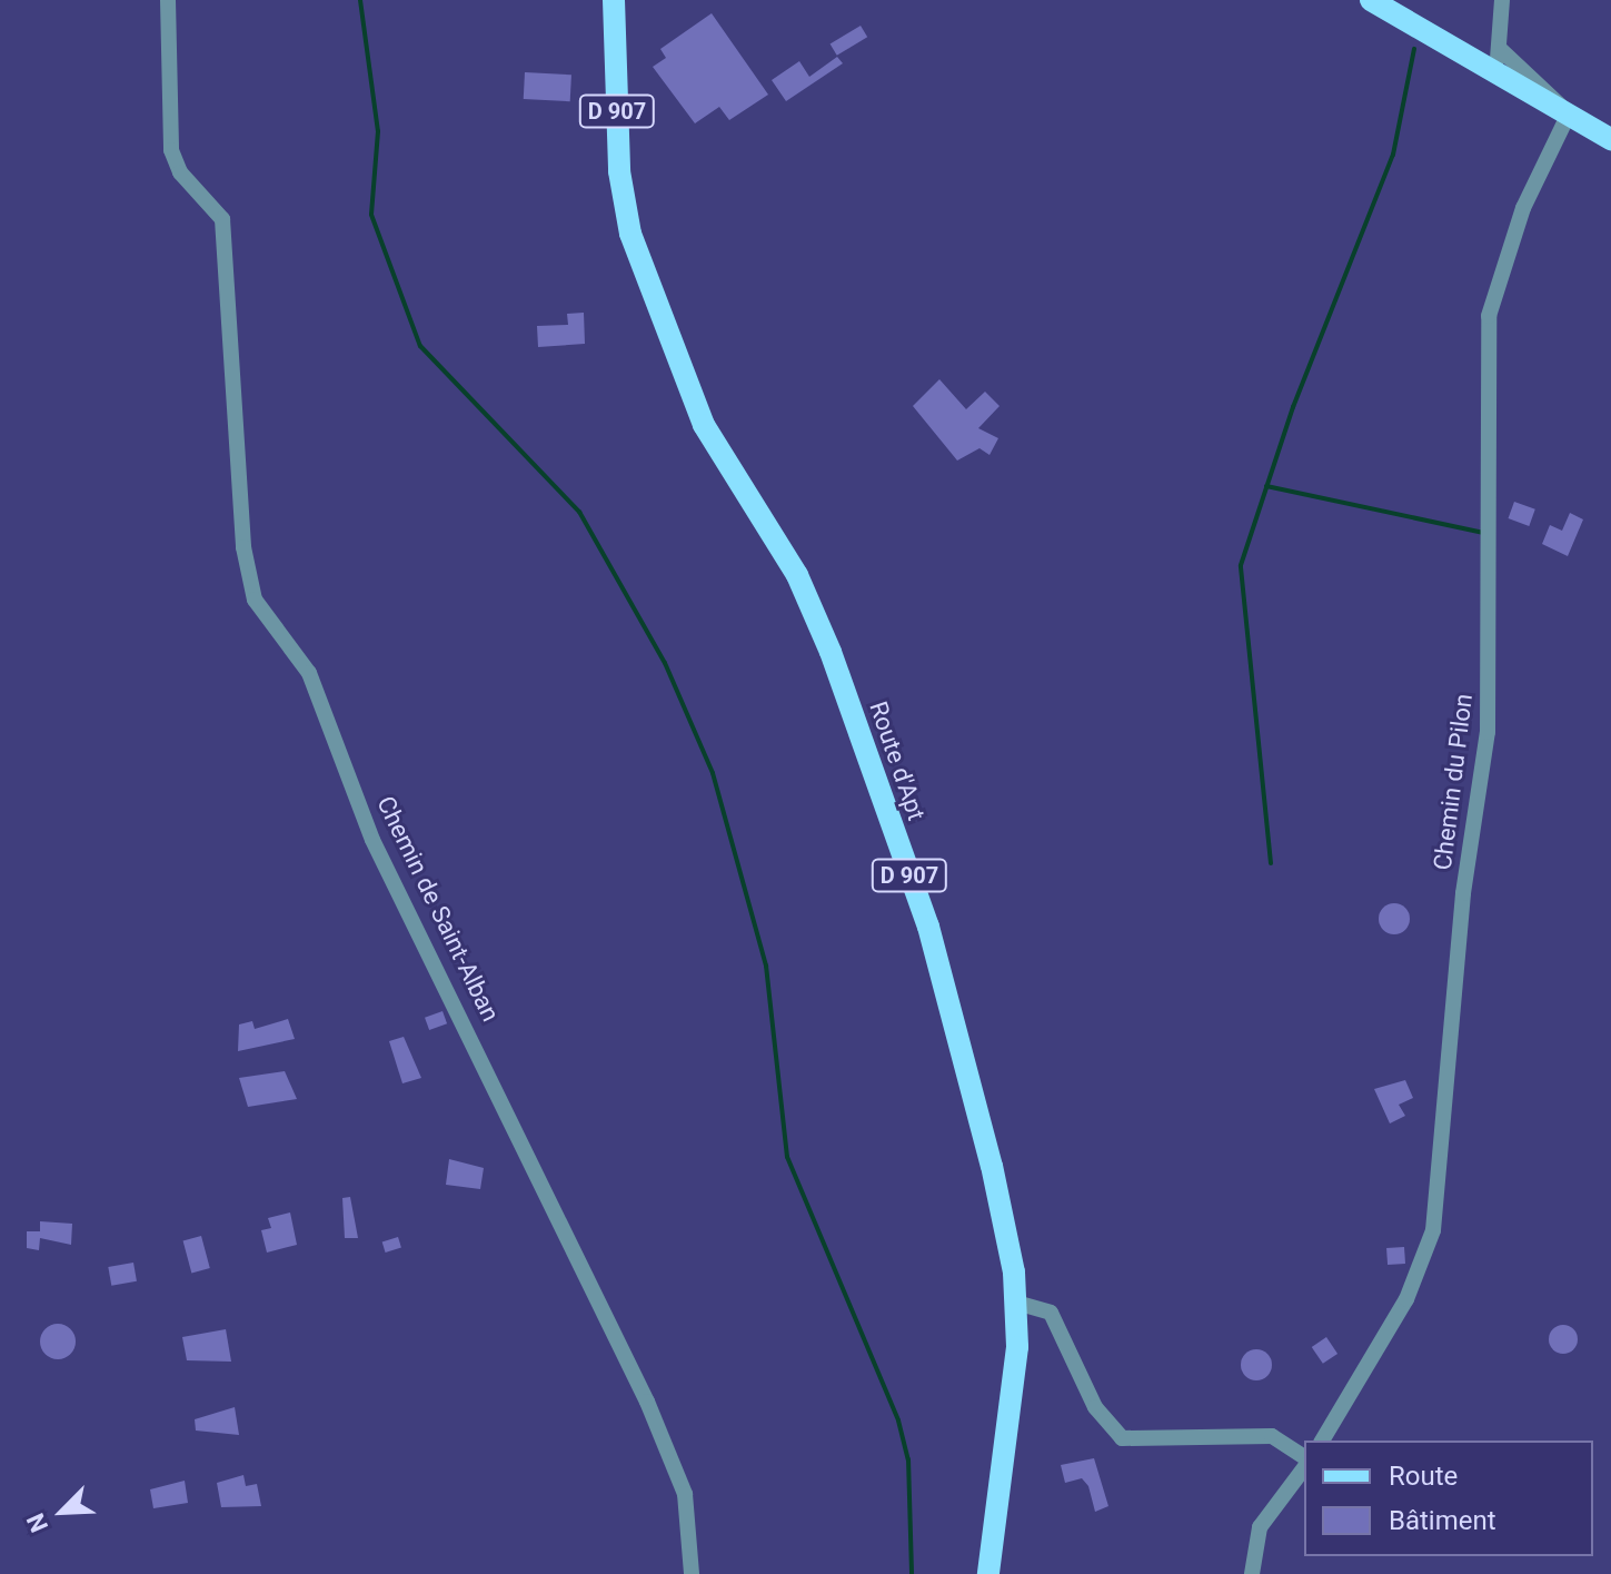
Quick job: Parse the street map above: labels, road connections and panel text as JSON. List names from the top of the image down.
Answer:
{
  "streets": {
    "main road": ["D 907", "Route d'Apt"],
    "street": ["Chemin du Pilon", "Chemin de Saint-Alban"]
  },
  "legend": ["Route", "Bâtiment"],
  "north": "bottom left"
}
